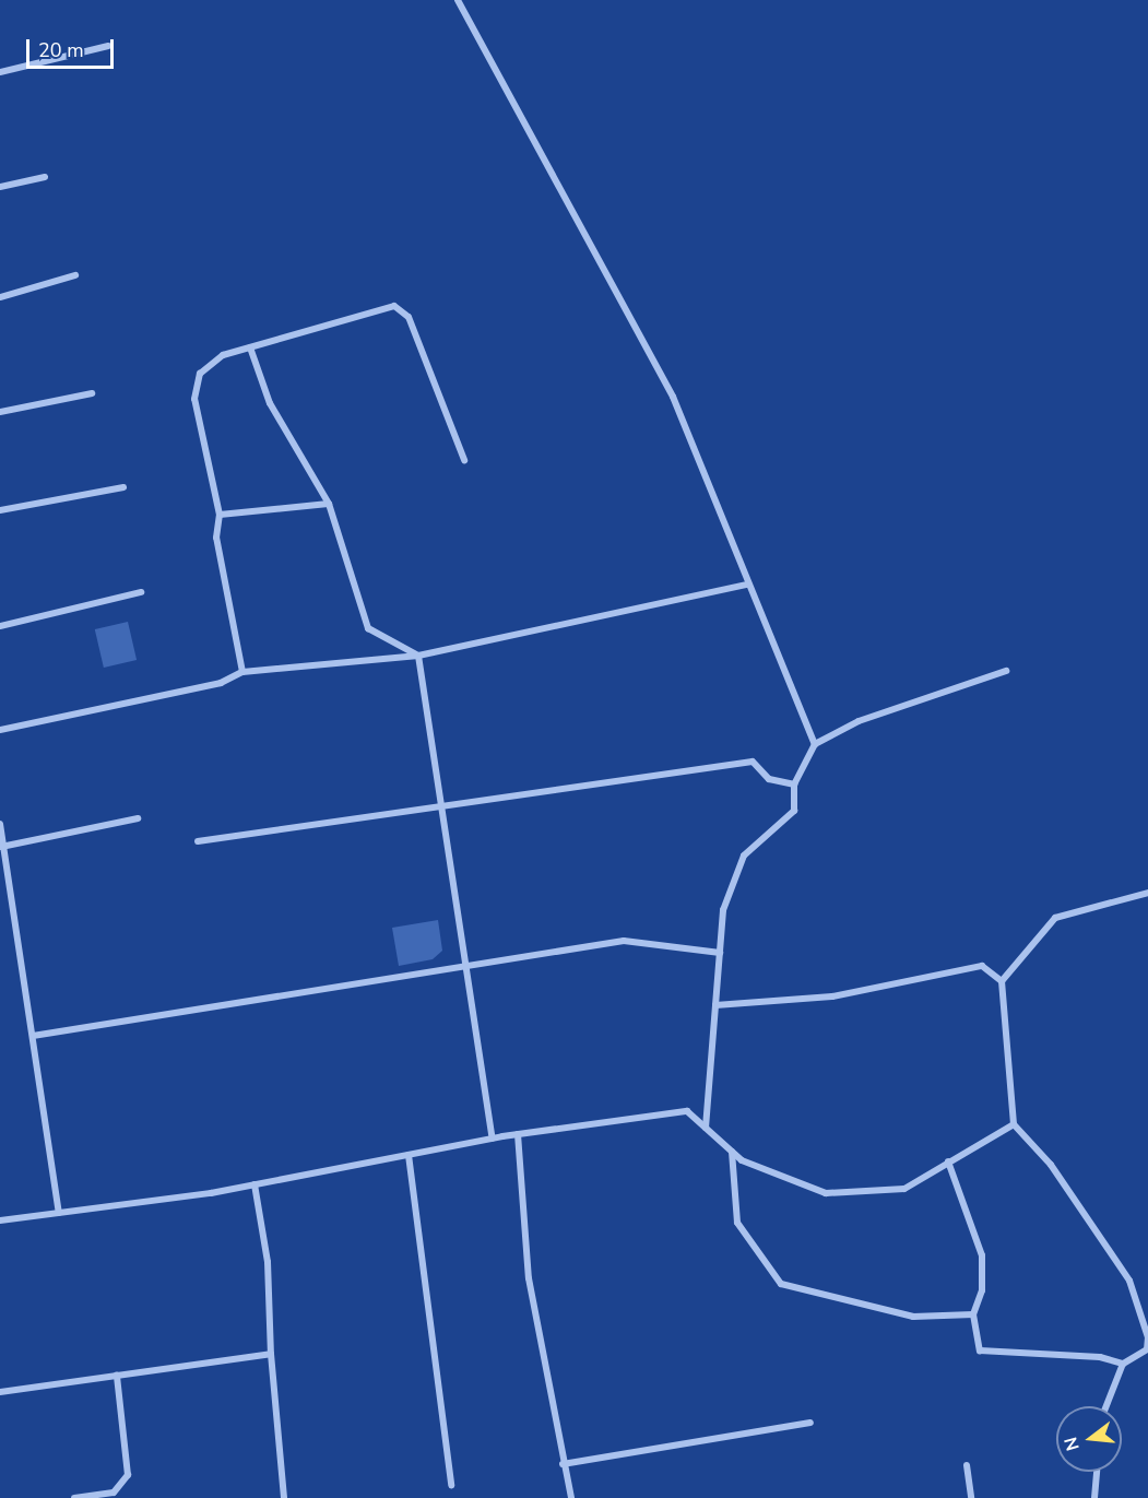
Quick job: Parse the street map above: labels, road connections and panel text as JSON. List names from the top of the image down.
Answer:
{
  "scale_bar": "20 m",
  "north": "left"
}
